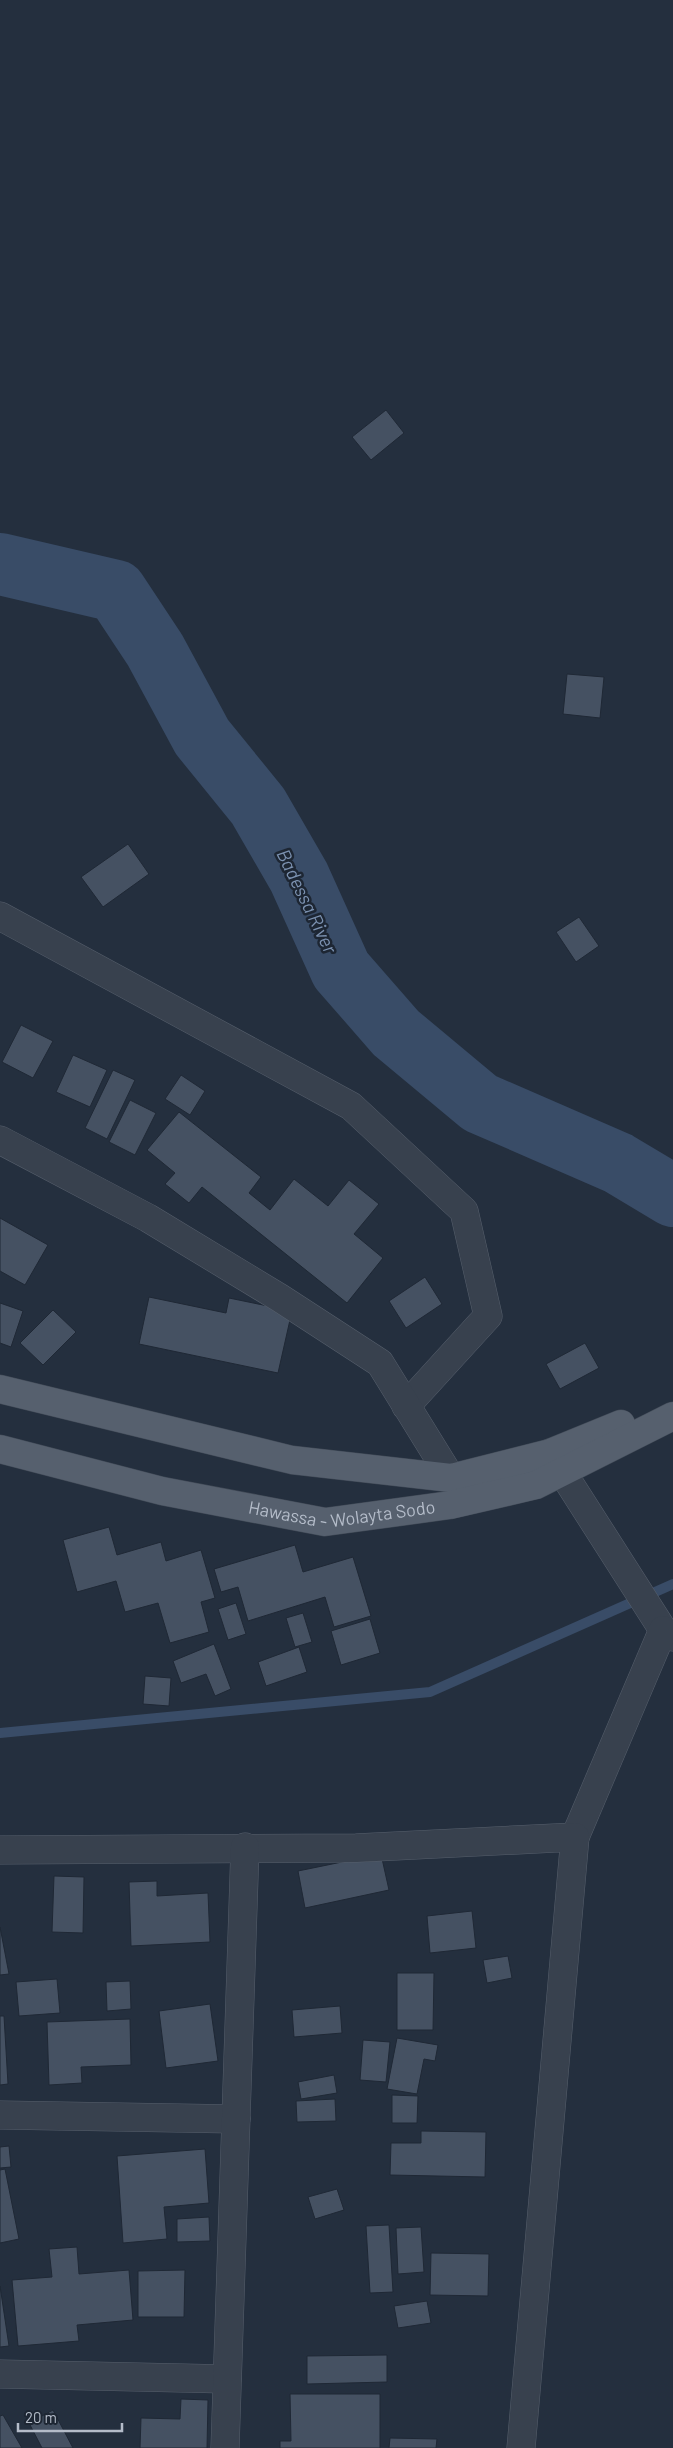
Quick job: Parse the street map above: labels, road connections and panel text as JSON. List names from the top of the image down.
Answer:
{
  "streets": {
    "main road": ["Hawassa - Wolayta Sodo"]
  },
  "water": ["Badessa River"],
  "scale_bar": "20 m"
}
